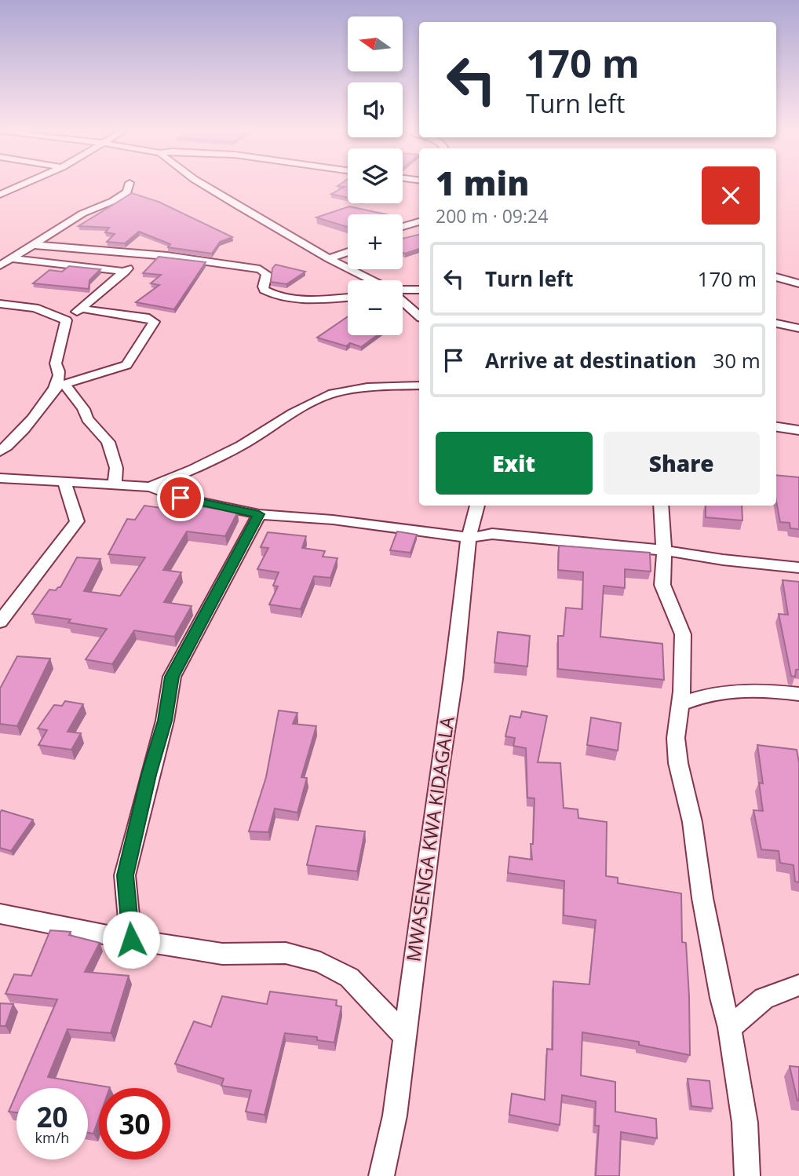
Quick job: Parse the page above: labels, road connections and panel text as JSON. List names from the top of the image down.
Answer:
{
  "streets": {
    "street": ["MWASENGA KWA KIDAGALA"]
  },
  "north": "left",
  "page": {
    "map_buttons": ["+", "−"],
    "turn": ["170 m", "Turn left"],
    "heading": ["1 min", "200 m · 09:24"],
    "list": [
      {
        "name": "Turn left",
        "value": "170 m"
      },
      {
        "name": "Arrive at destination",
        "value": "30 m"
      }
    ],
    "buttons": ["Exit", "Share"],
    "speed": "20 km/h",
    "limit": "30"
  }
}
